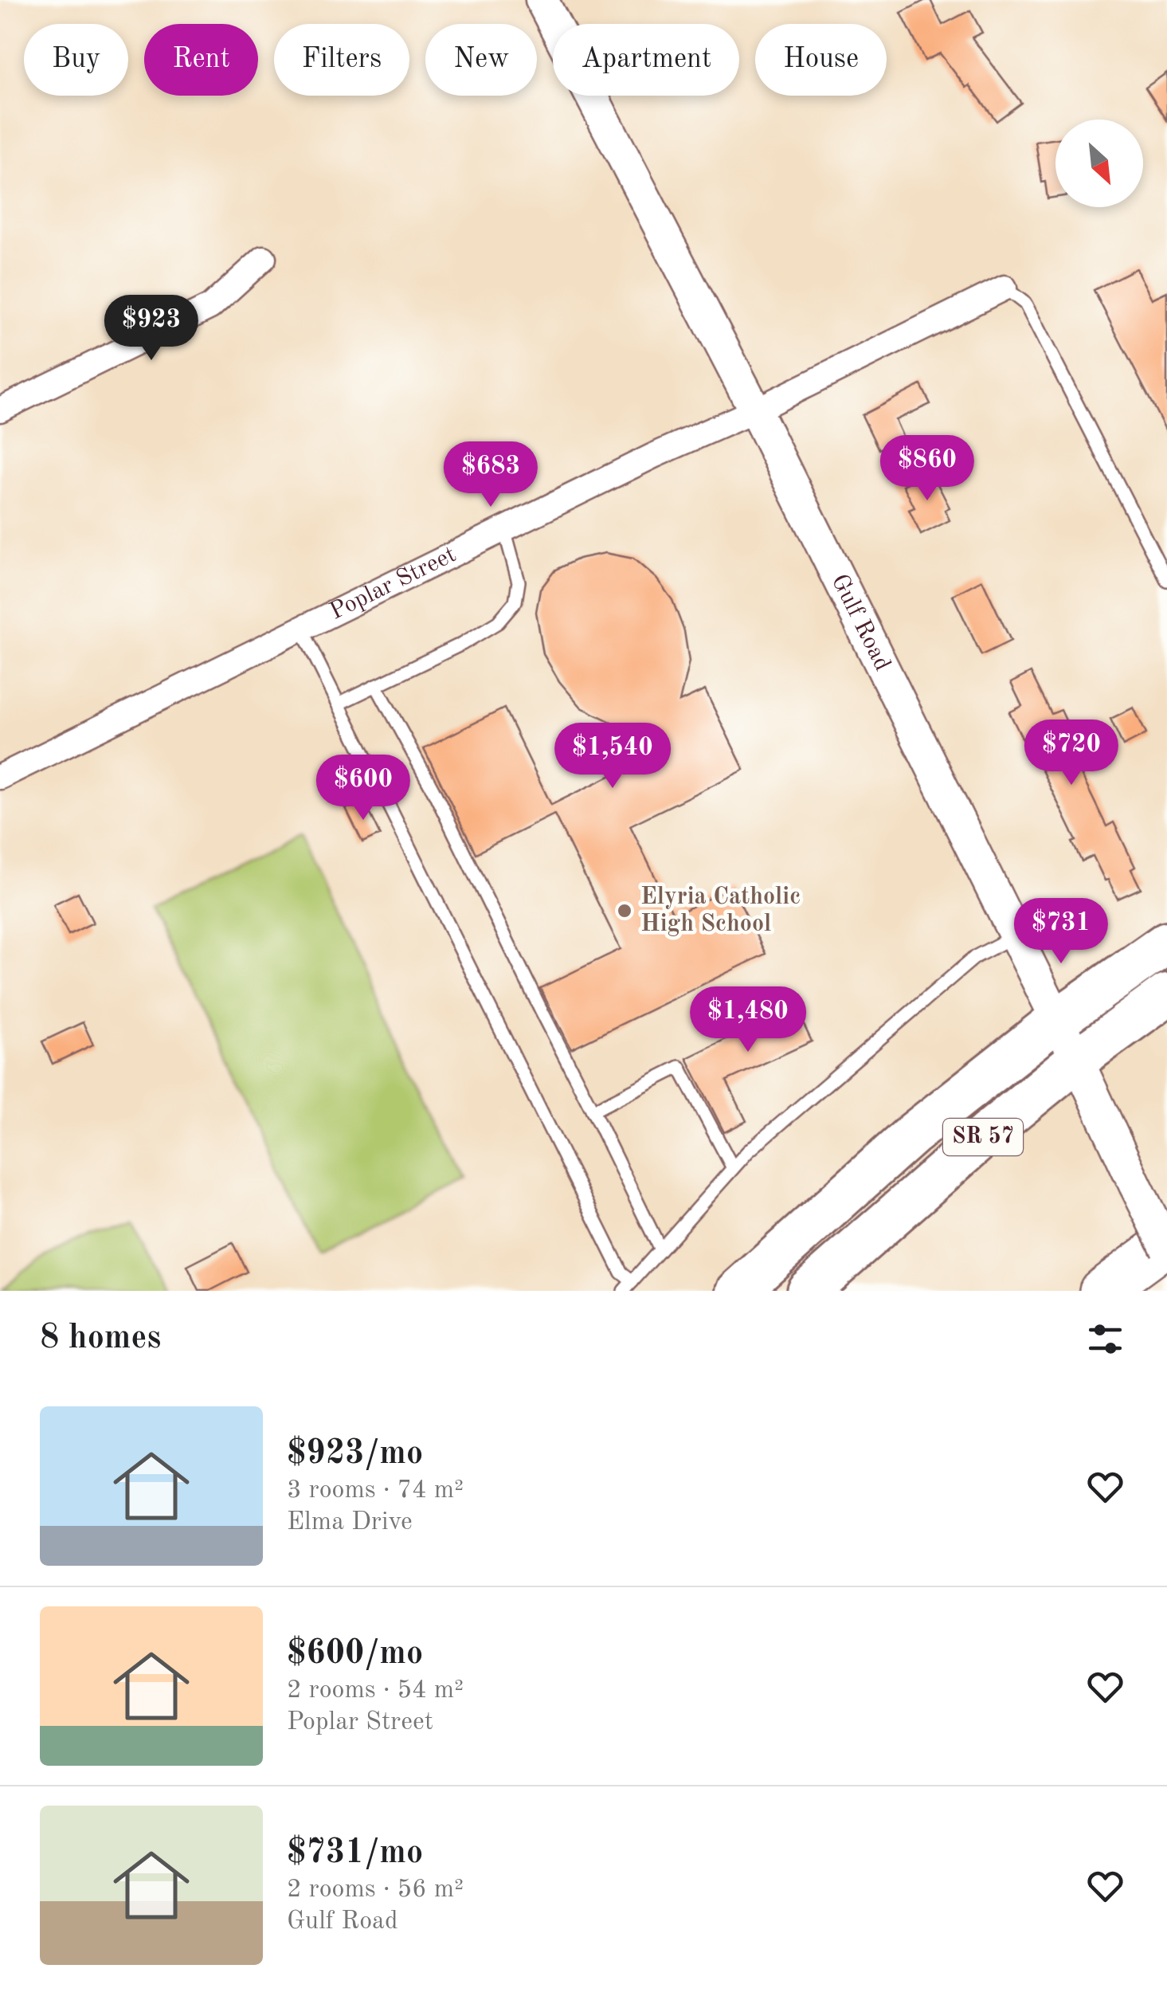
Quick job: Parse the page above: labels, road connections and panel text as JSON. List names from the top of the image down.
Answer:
{
  "streets": {
    "highway": ["SR 57"],
    "street": ["Poplar Street", "Gulf Road"]
  },
  "crossings": [
    ["Poplar Street", "Gulf Road"],
    ["Gulf Road", "SR 57"]
  ],
  "places": ["Elyria Catholic High School"],
  "north": "bottom right",
  "page": {
    "chip": [
      "Buy",
      "Rent",
      "Filters",
      "New",
      "Apartment",
      "House"
    ],
    "price": [
      "$923",
      "$860",
      "$683",
      "$720",
      "$1,540",
      "$600",
      "$731",
      "$1,480"
    ],
    "heading": "8 homes",
    "list": [
      {
        "name": "$923/mo",
        "note": "3 rooms · 74 m² · Elma Drive"
      },
      {
        "name": "$600/mo",
        "note": "2 rooms · 54 m² · Poplar Street"
      },
      {
        "name": "$731/mo",
        "note": "2 rooms · 56 m² · Gulf Road"
      }
    ]
  }
}
